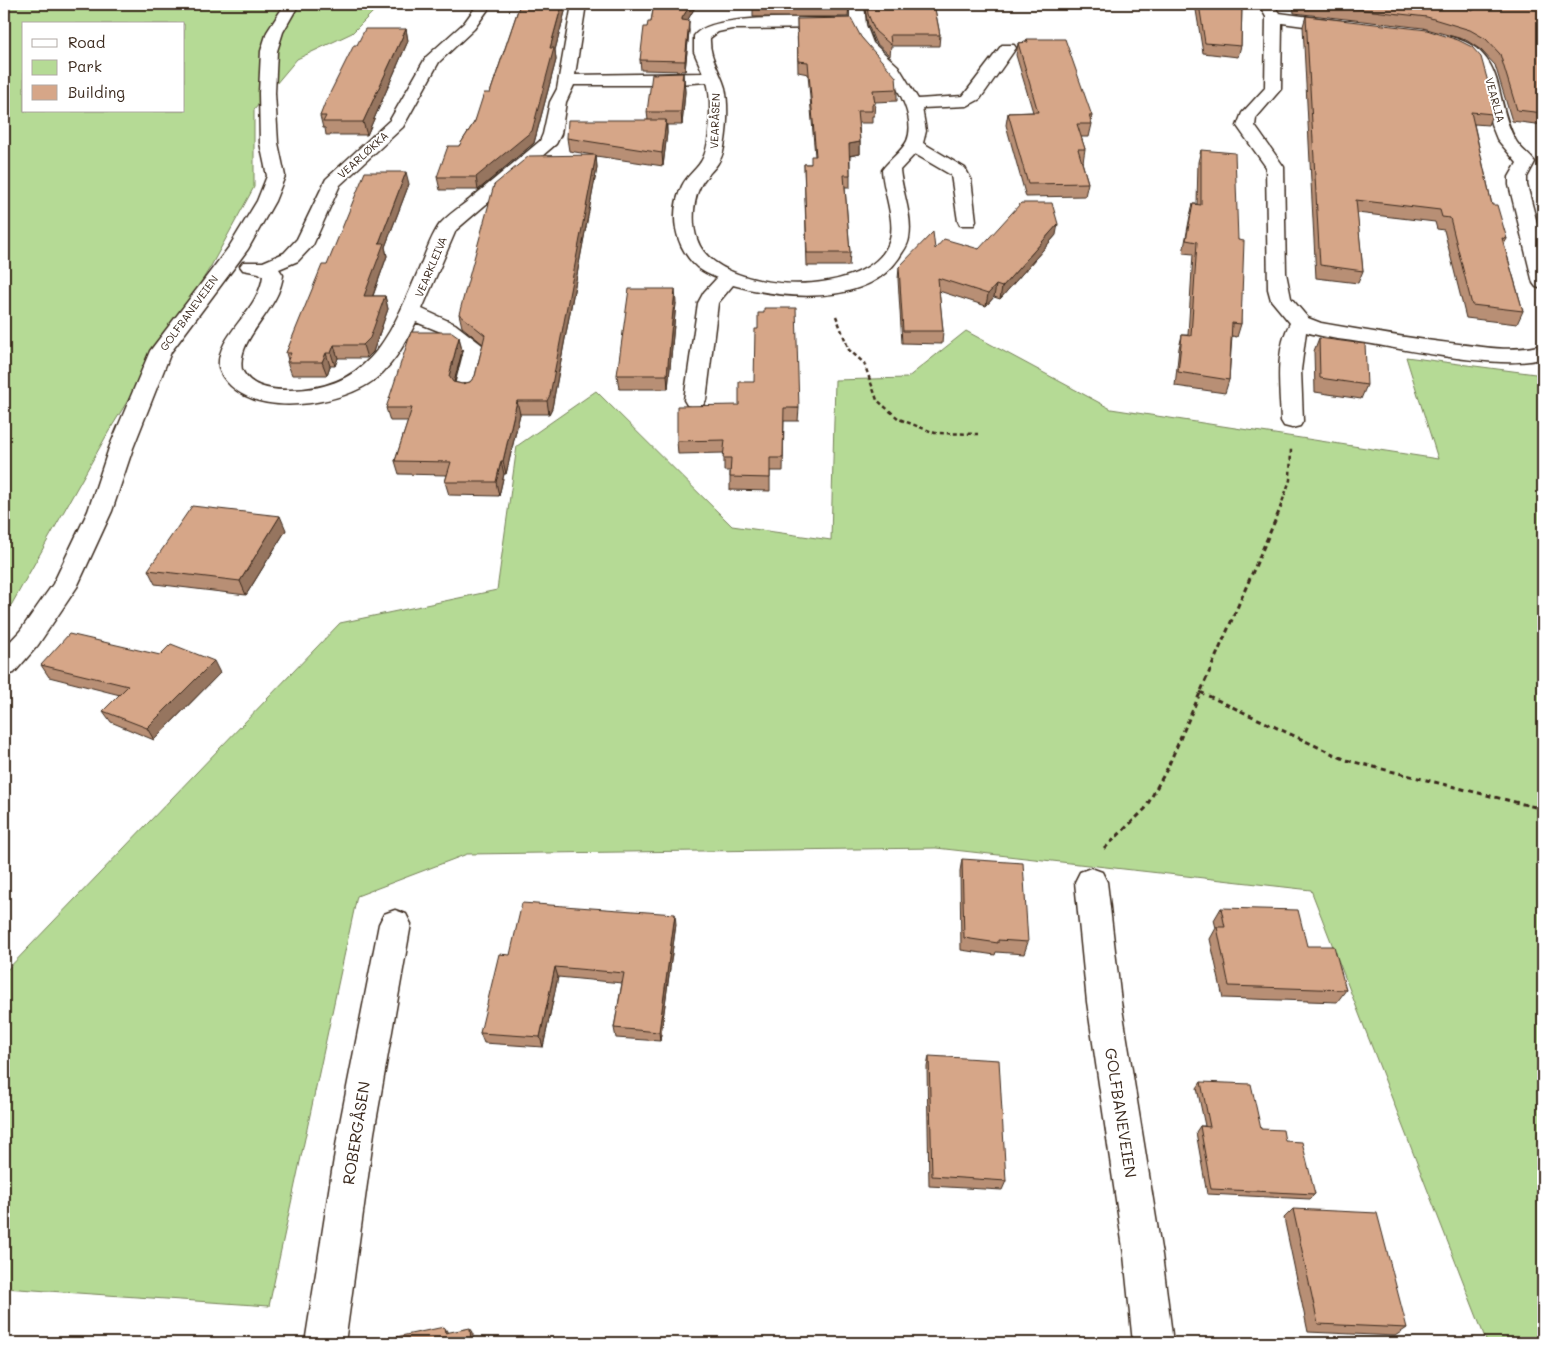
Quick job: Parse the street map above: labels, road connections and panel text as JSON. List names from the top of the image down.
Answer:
{
  "streets": {
    "street": [
      "VEARLIA",
      "VEARÅSEN",
      "VEARLØKKA",
      "VEARKLEIVA",
      "GOLFBANEVEIEN",
      "ROBERGÅSEN"
    ]
  },
  "crossings": [
    ["VEARLØKKA", "VEARKLEIVA"],
    ["VEARLØKKA", "GOLFBANEVEIEN"]
  ],
  "legend": ["Road", "Park", "Building"]
}
